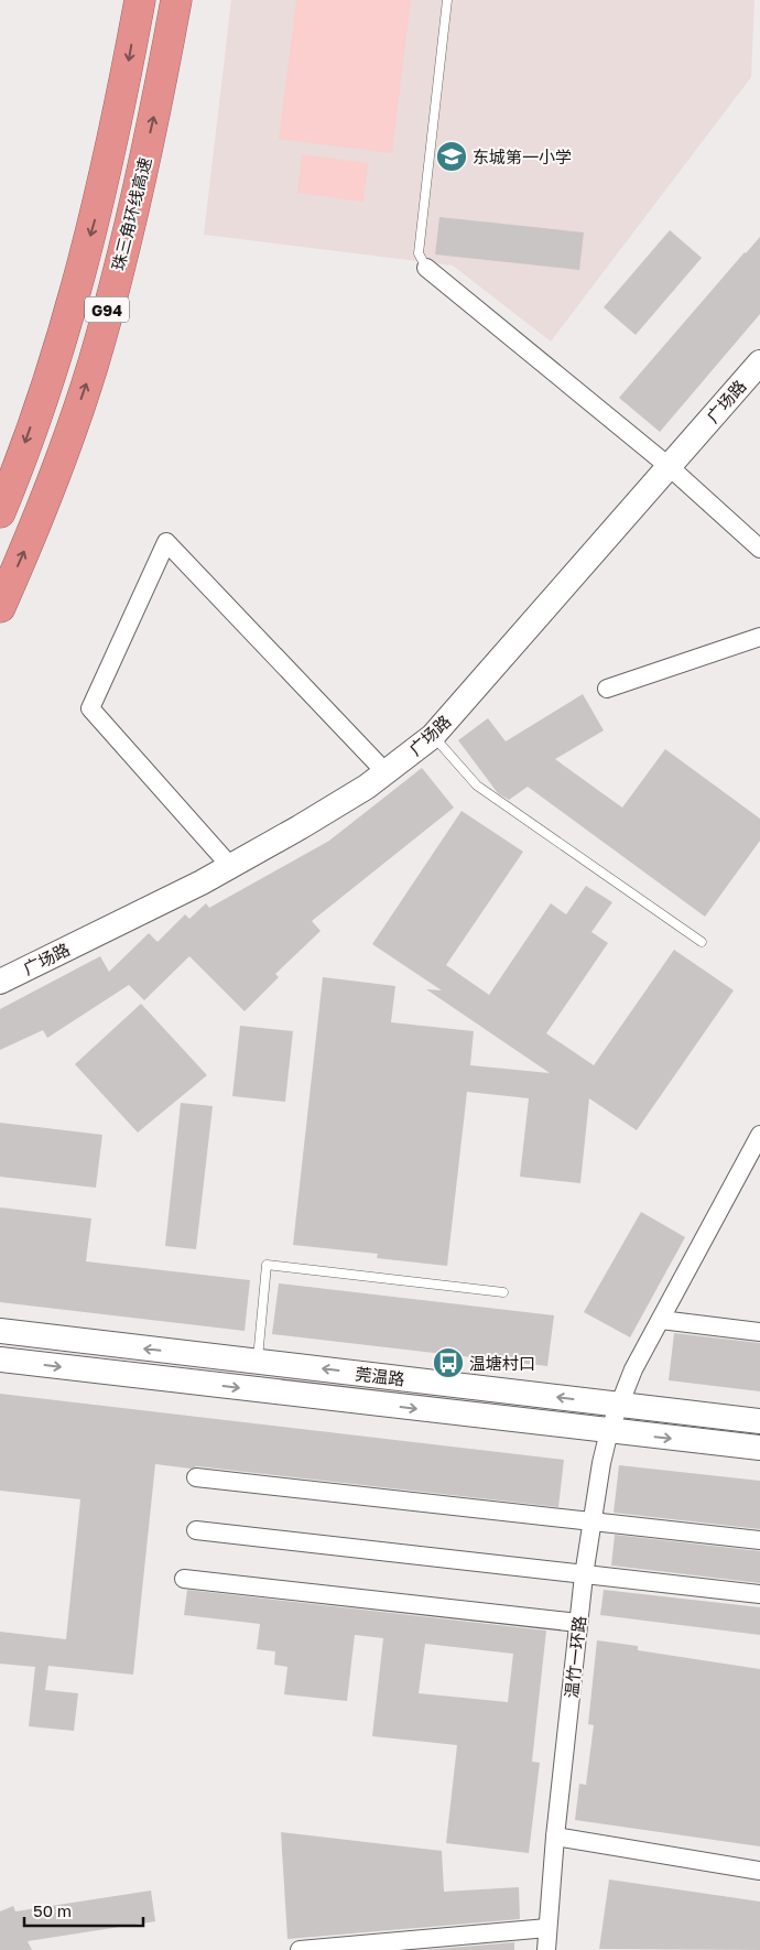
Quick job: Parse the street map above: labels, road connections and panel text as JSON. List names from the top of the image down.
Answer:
{
  "streets": {
    "highway": ["珠三角环线高速", "G94"],
    "main road": ["广场路", "莞温路"],
    "street": ["温竹一环路"]
  },
  "crossings": [
    ["莞温路", "温竹一环路"]
  ],
  "places": {
    "school or university": ["东城第一小学"],
    "bus stop": ["温塘村口"]
  },
  "scale_bar": "50 m"
}
